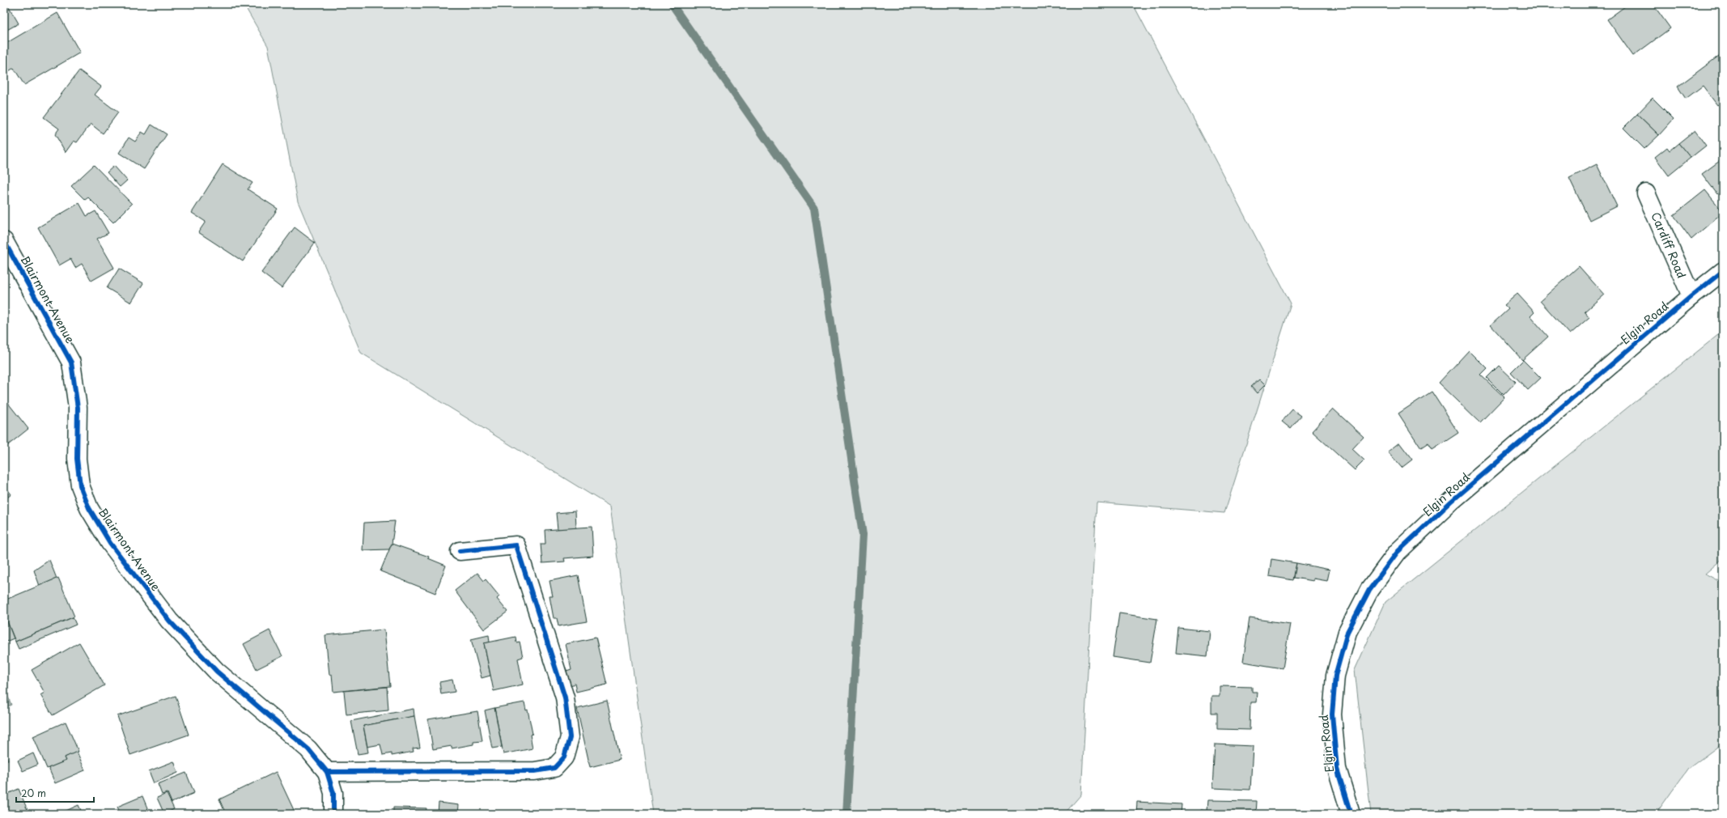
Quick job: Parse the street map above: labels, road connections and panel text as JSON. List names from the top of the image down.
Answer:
{
  "streets": {
    "street": ["Cardiff Road", "Blairmont Avenue", "Elgin Road"]
  },
  "crossings": [
    ["Cardiff Road", "Elgin Road"]
  ],
  "scale_bar": "20 m"
}
